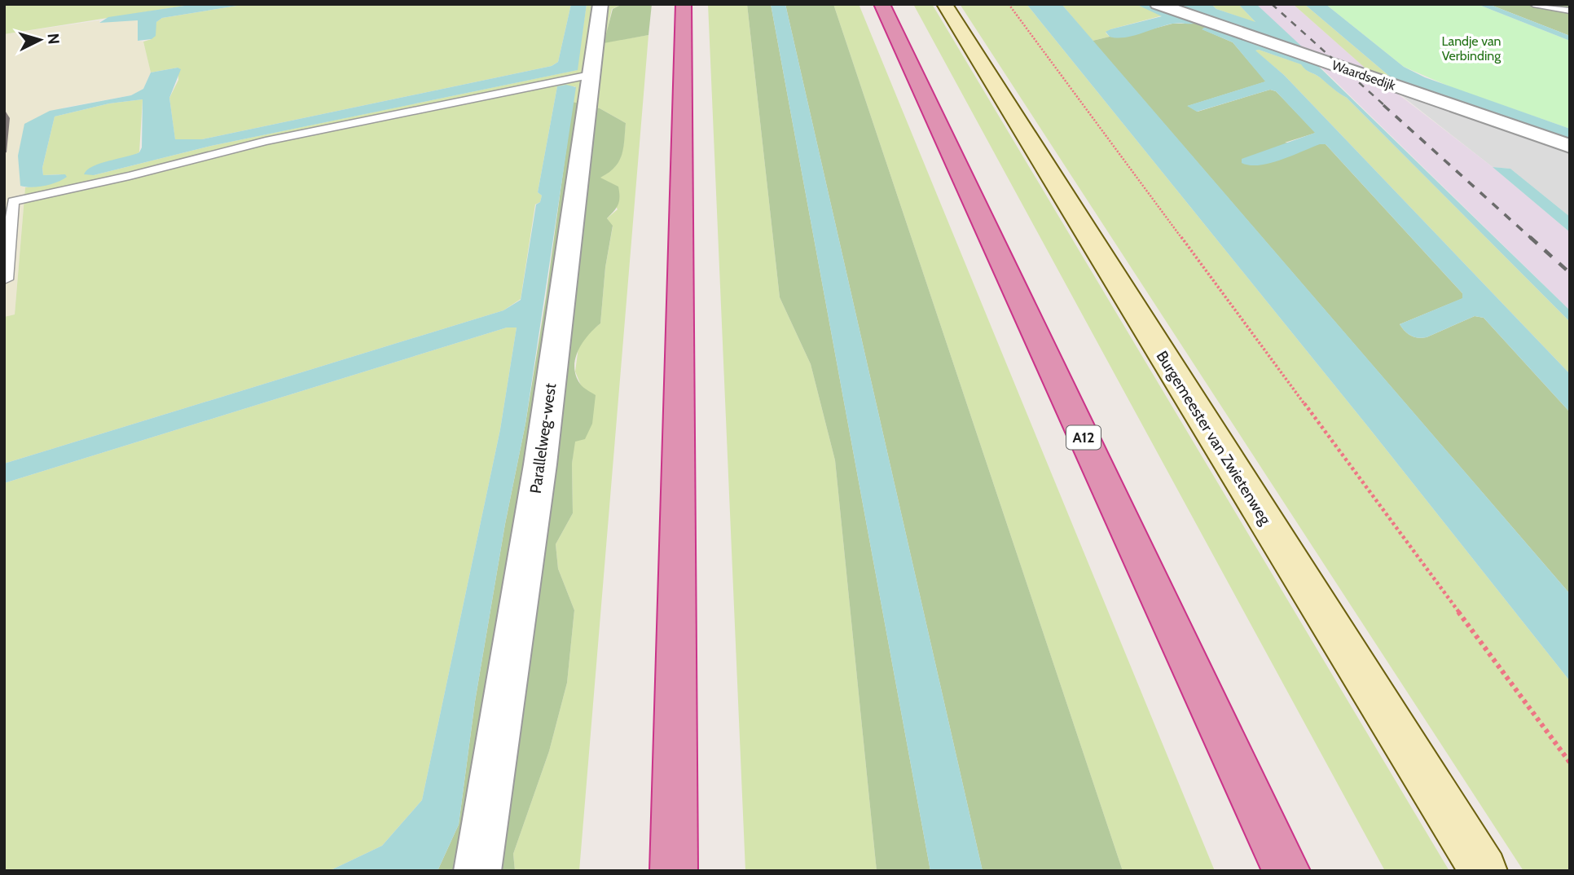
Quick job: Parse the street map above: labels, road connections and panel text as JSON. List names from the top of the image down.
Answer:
{
  "streets": {
    "highway": ["A12"],
    "main road": ["Burgemeester van Zwietenweg"],
    "street": ["Waardsedijk", "Parallelweg-west"]
  },
  "parks": ["Landje van Verbinding"],
  "north": "right"
}
